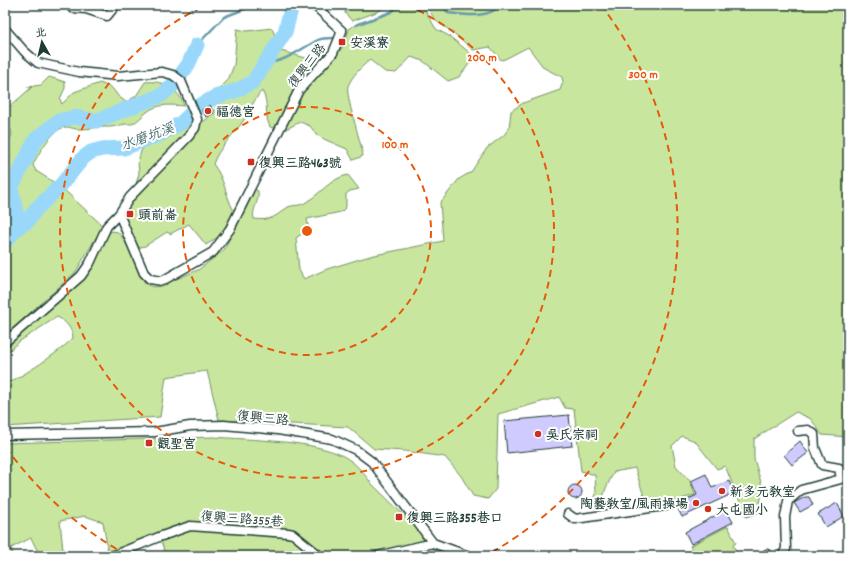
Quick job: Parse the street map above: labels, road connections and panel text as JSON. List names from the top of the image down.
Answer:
{
  "streets": {
    "street": ["復興三路", "復興三路355巷"]
  },
  "water": ["水磨坑溪"],
  "places": {
    "transit": [
      "安溪寮",
      "復興三路463號",
      "頭前崙",
      "觀聖宮",
      "復興三路355巷口"
    ],
    "other": [
      "福德宮",
      "吳氏宗祠",
      "新多元教室",
      "陶藝教室/風雨操場",
      "大屯國小"
    ]
  },
  "north": "top",
  "rings": ["200 m", "300 m", "100 m"]
}
